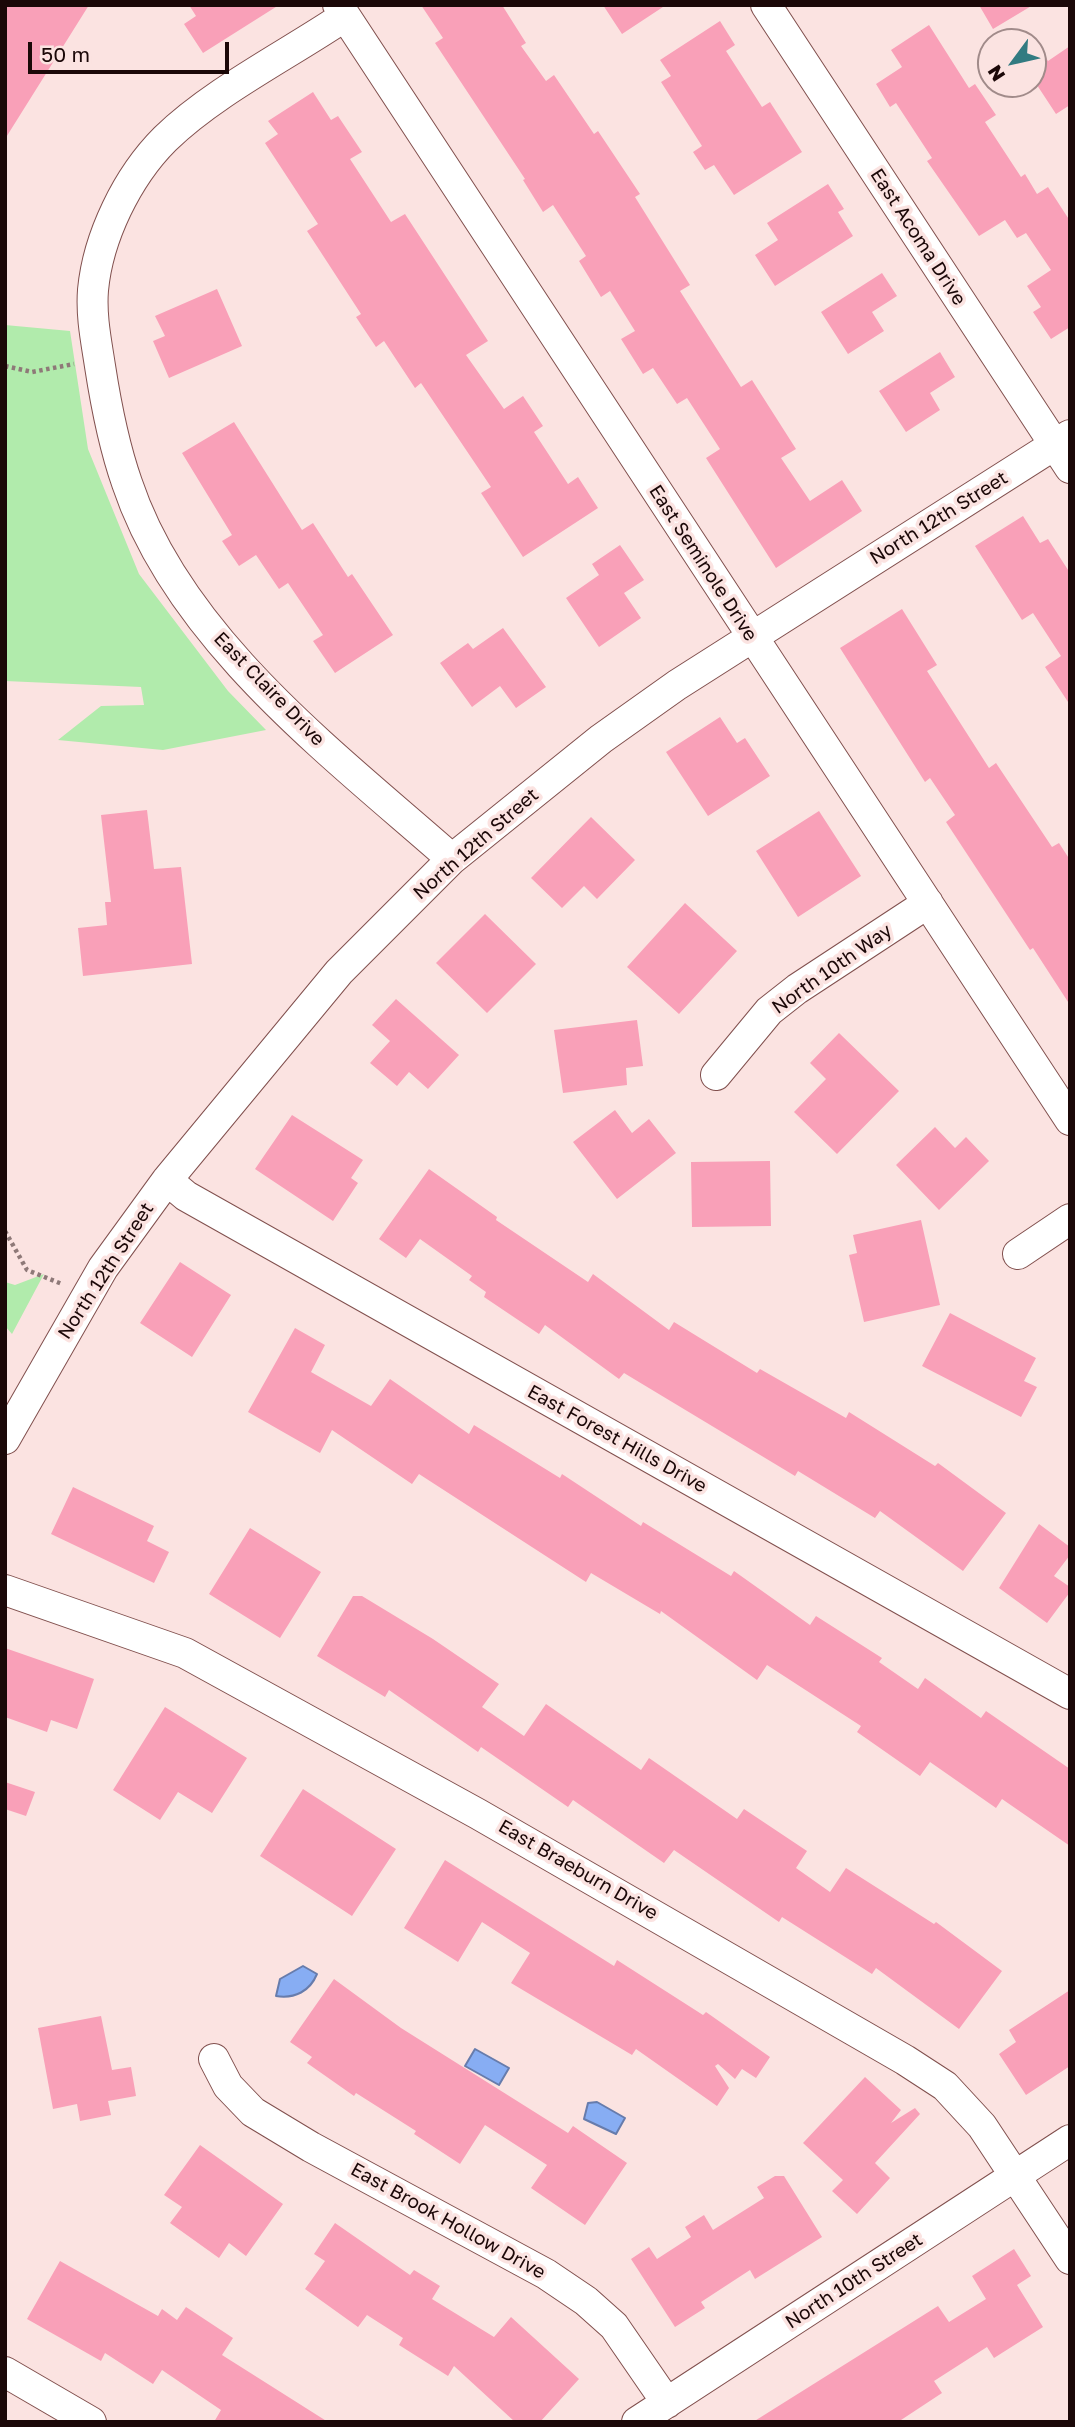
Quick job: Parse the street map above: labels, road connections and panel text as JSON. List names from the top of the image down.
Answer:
{
  "streets": {
    "street": [
      "East Acoma Drive",
      "North 12th Street",
      "East Seminole Drive",
      "East Claire Drive",
      "North 10th Way",
      "East Forest Hills Drive",
      "East Braeburn Drive",
      "East Brook Hollow Drive",
      "North 10th Street"
    ]
  },
  "crossings": [
    ["East Acoma Drive", "North 12th Street"],
    ["North 12th Street", "East Seminole Drive"],
    ["North 12th Street", "East Claire Drive"],
    ["North 12th Street", "East Forest Hills Drive"],
    ["East Seminole Drive", "East Claire Drive"],
    ["East Seminole Drive", "North 10th Way"],
    ["East Braeburn Drive", "North 10th Street"],
    ["East Brook Hollow Drive", "North 10th Street"]
  ],
  "scale_bar": "50 m",
  "north": "bottom left"
}
